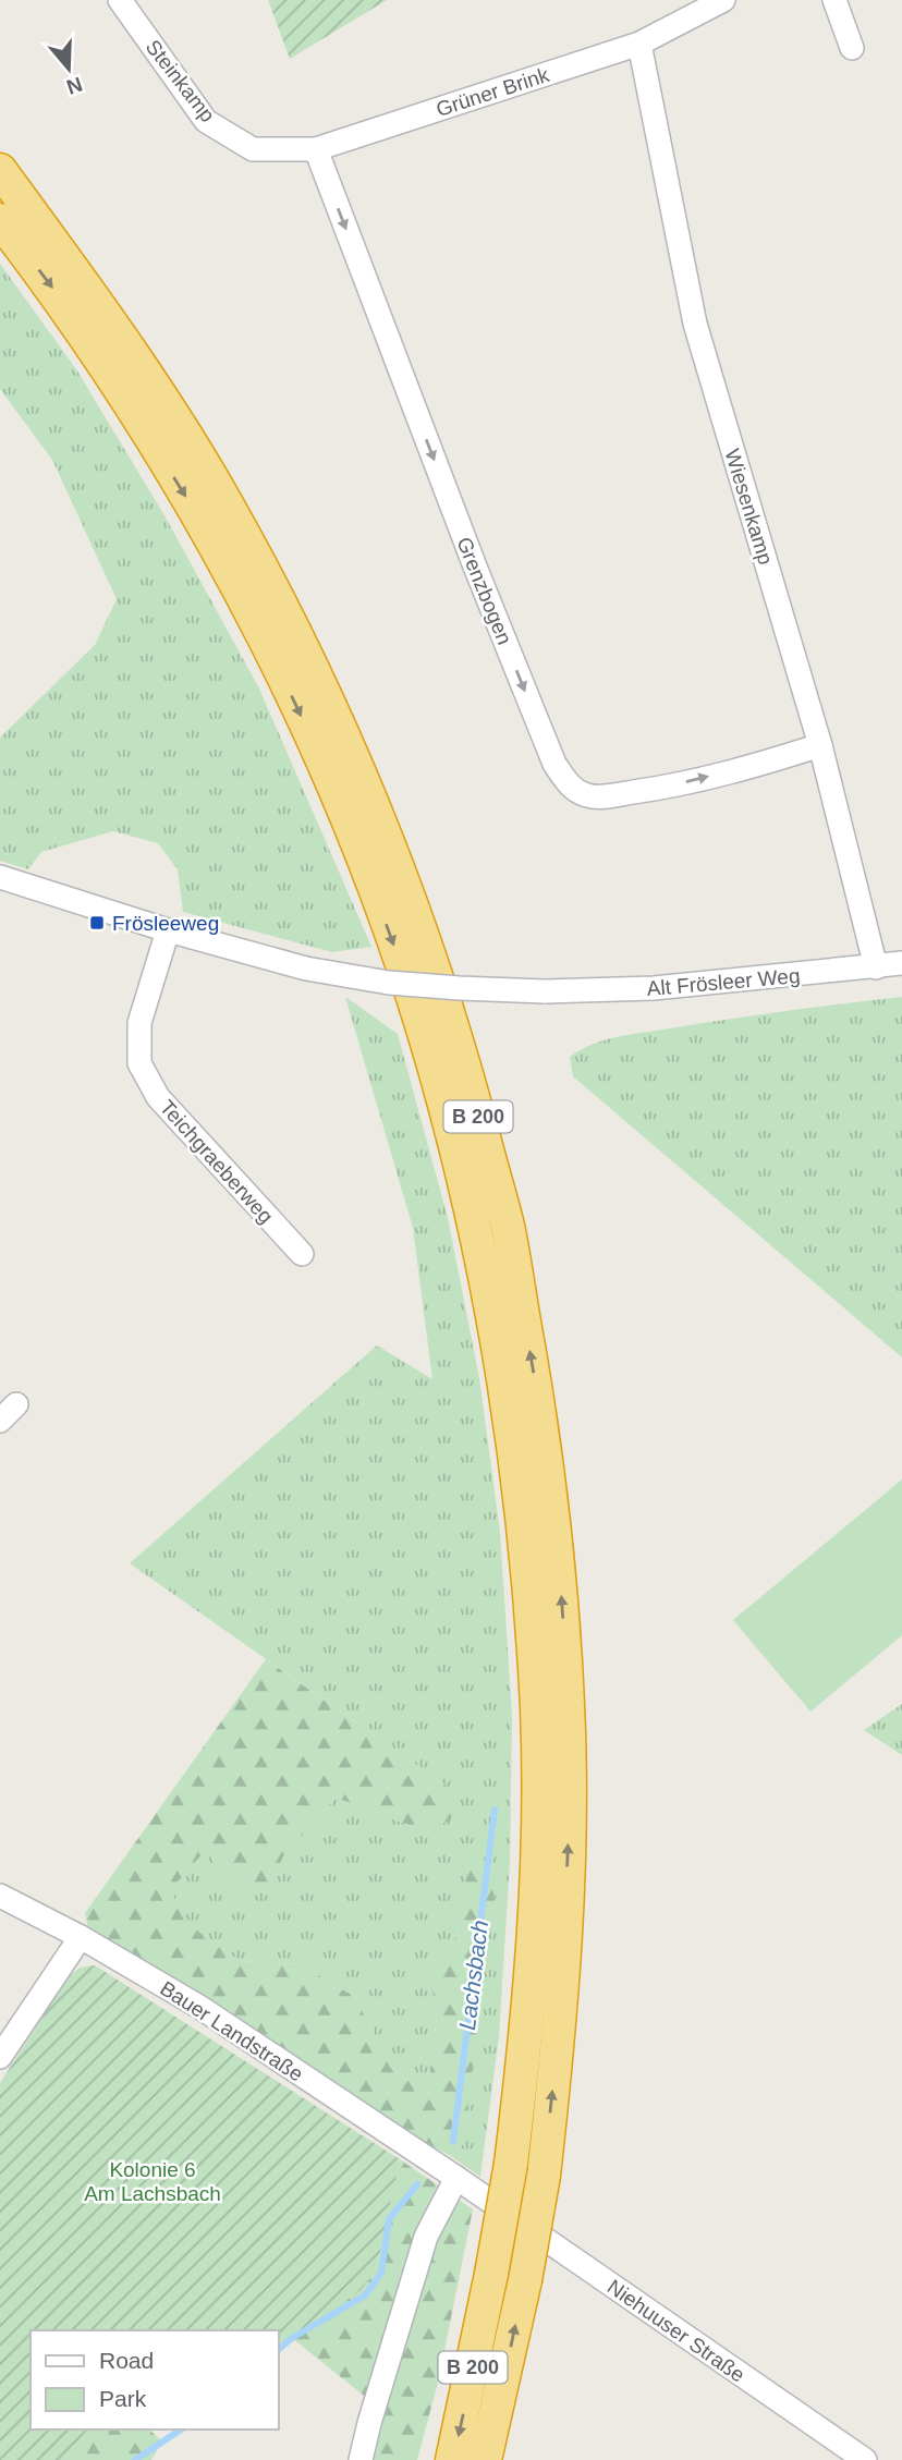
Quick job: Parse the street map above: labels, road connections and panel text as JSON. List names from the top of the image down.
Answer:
{
  "streets": {
    "highway": ["B 200"],
    "street": [
      "Steinkamp",
      "Grüner Brink",
      "Wiesenkamp",
      "Grenzbogen",
      "Alt Frösleer Weg",
      "Teichgraeberweg",
      "Bauer Landstraße",
      "Niehuuser Straße"
    ]
  },
  "crossings": [
    ["Steinkamp", "Grüner Brink"],
    ["Grüner Brink", "Wiesenkamp"],
    ["Grüner Brink", "Grenzbogen"],
    ["Wiesenkamp", "Grenzbogen"],
    ["Wiesenkamp", "Alt Frösleer Weg"],
    ["Alt Frösleer Weg", "Teichgraeberweg"],
    ["Bauer Landstraße", "Niehuuser Straße"]
  ],
  "one_way": ["Grenzbogen"],
  "water": ["Lachsbach"],
  "parks": ["Kolonie 6 Am Lachsbach"],
  "places": {
    "transit": ["Frösleeweg"]
  },
  "legend": ["Road", "Park"],
  "north": "bottom"
}
